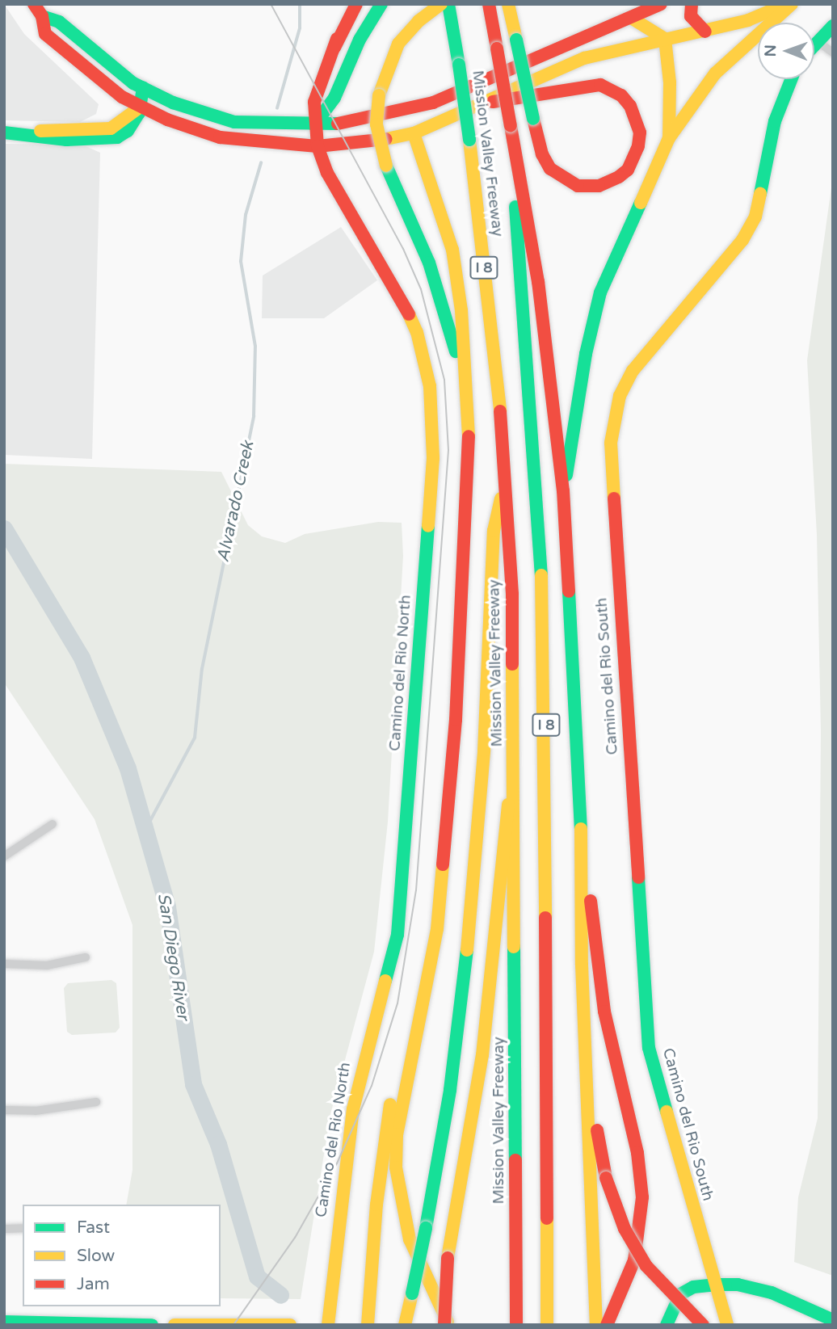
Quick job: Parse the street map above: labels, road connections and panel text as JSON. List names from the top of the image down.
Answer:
{
  "streets": {
    "main road": [
      "Mission Valley Freeway",
      "I 8",
      "Camino del Rio North",
      "Camino del Rio South"
    ]
  },
  "water": ["Alvarado Creek", "San Diego River"],
  "legend": ["Fast", "Slow", "Jam"],
  "north": "left"
}
